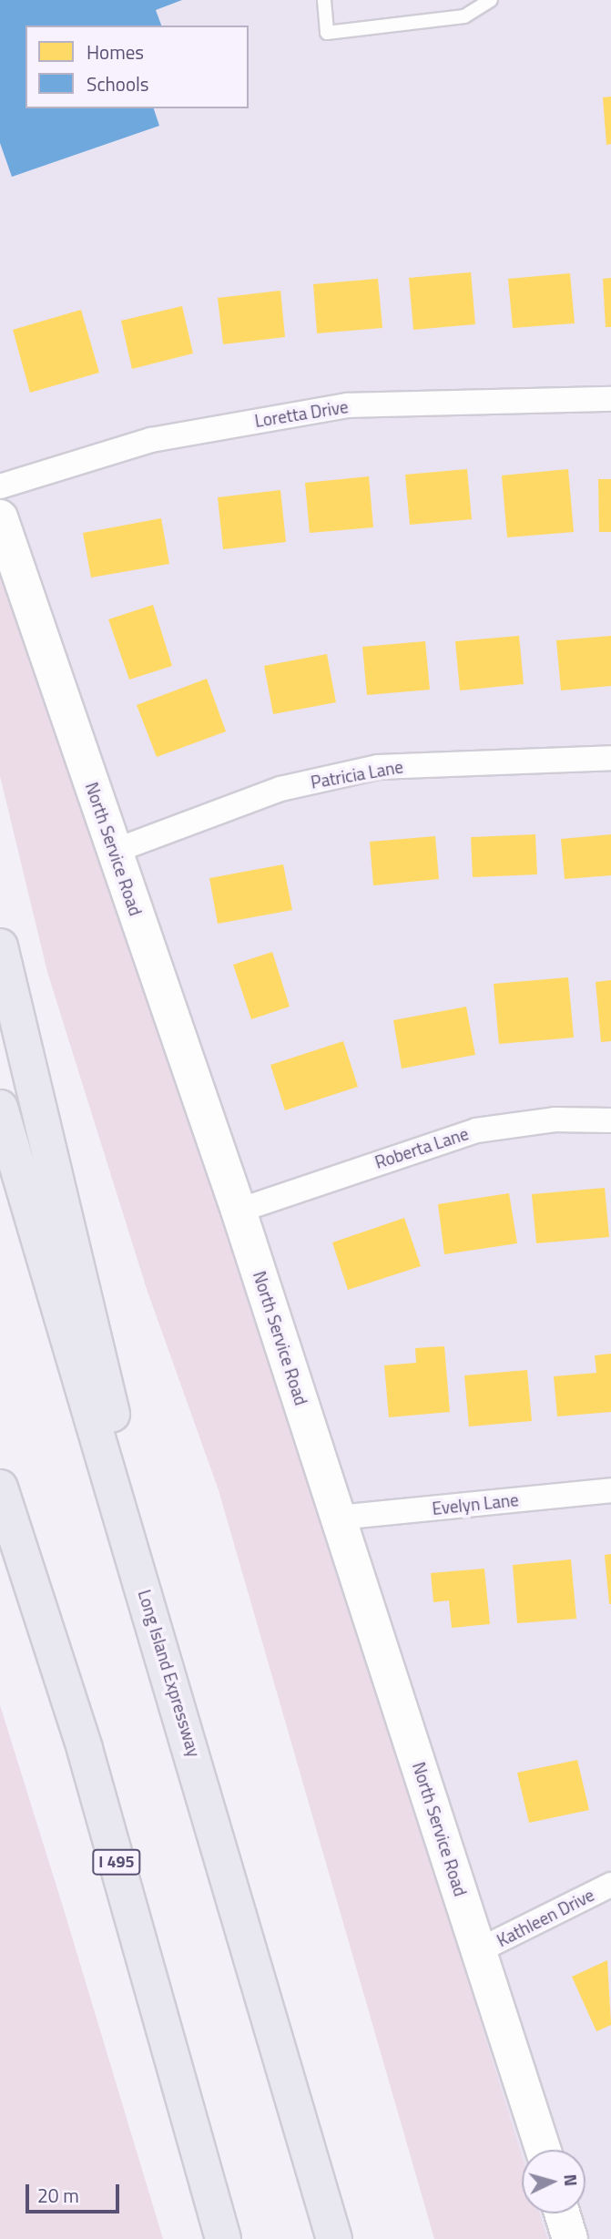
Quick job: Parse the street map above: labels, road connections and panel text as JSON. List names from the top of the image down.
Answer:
{
  "streets": {
    "highway": ["Long Island Expressway", "I 495"],
    "main road": ["North Service Road"],
    "street": [
      "Loretta Drive",
      "Patricia Lane",
      "Roberta Lane",
      "Evelyn Lane",
      "Kathleen Drive"
    ]
  },
  "crossings": [
    ["Patricia Lane", "North Service Road"],
    ["North Service Road", "Roberta Lane"],
    ["North Service Road", "Evelyn Lane"],
    ["North Service Road", "Kathleen Drive"]
  ],
  "legend": ["Homes", "Schools"],
  "scale_bar": "20 m",
  "north": "right"
}
